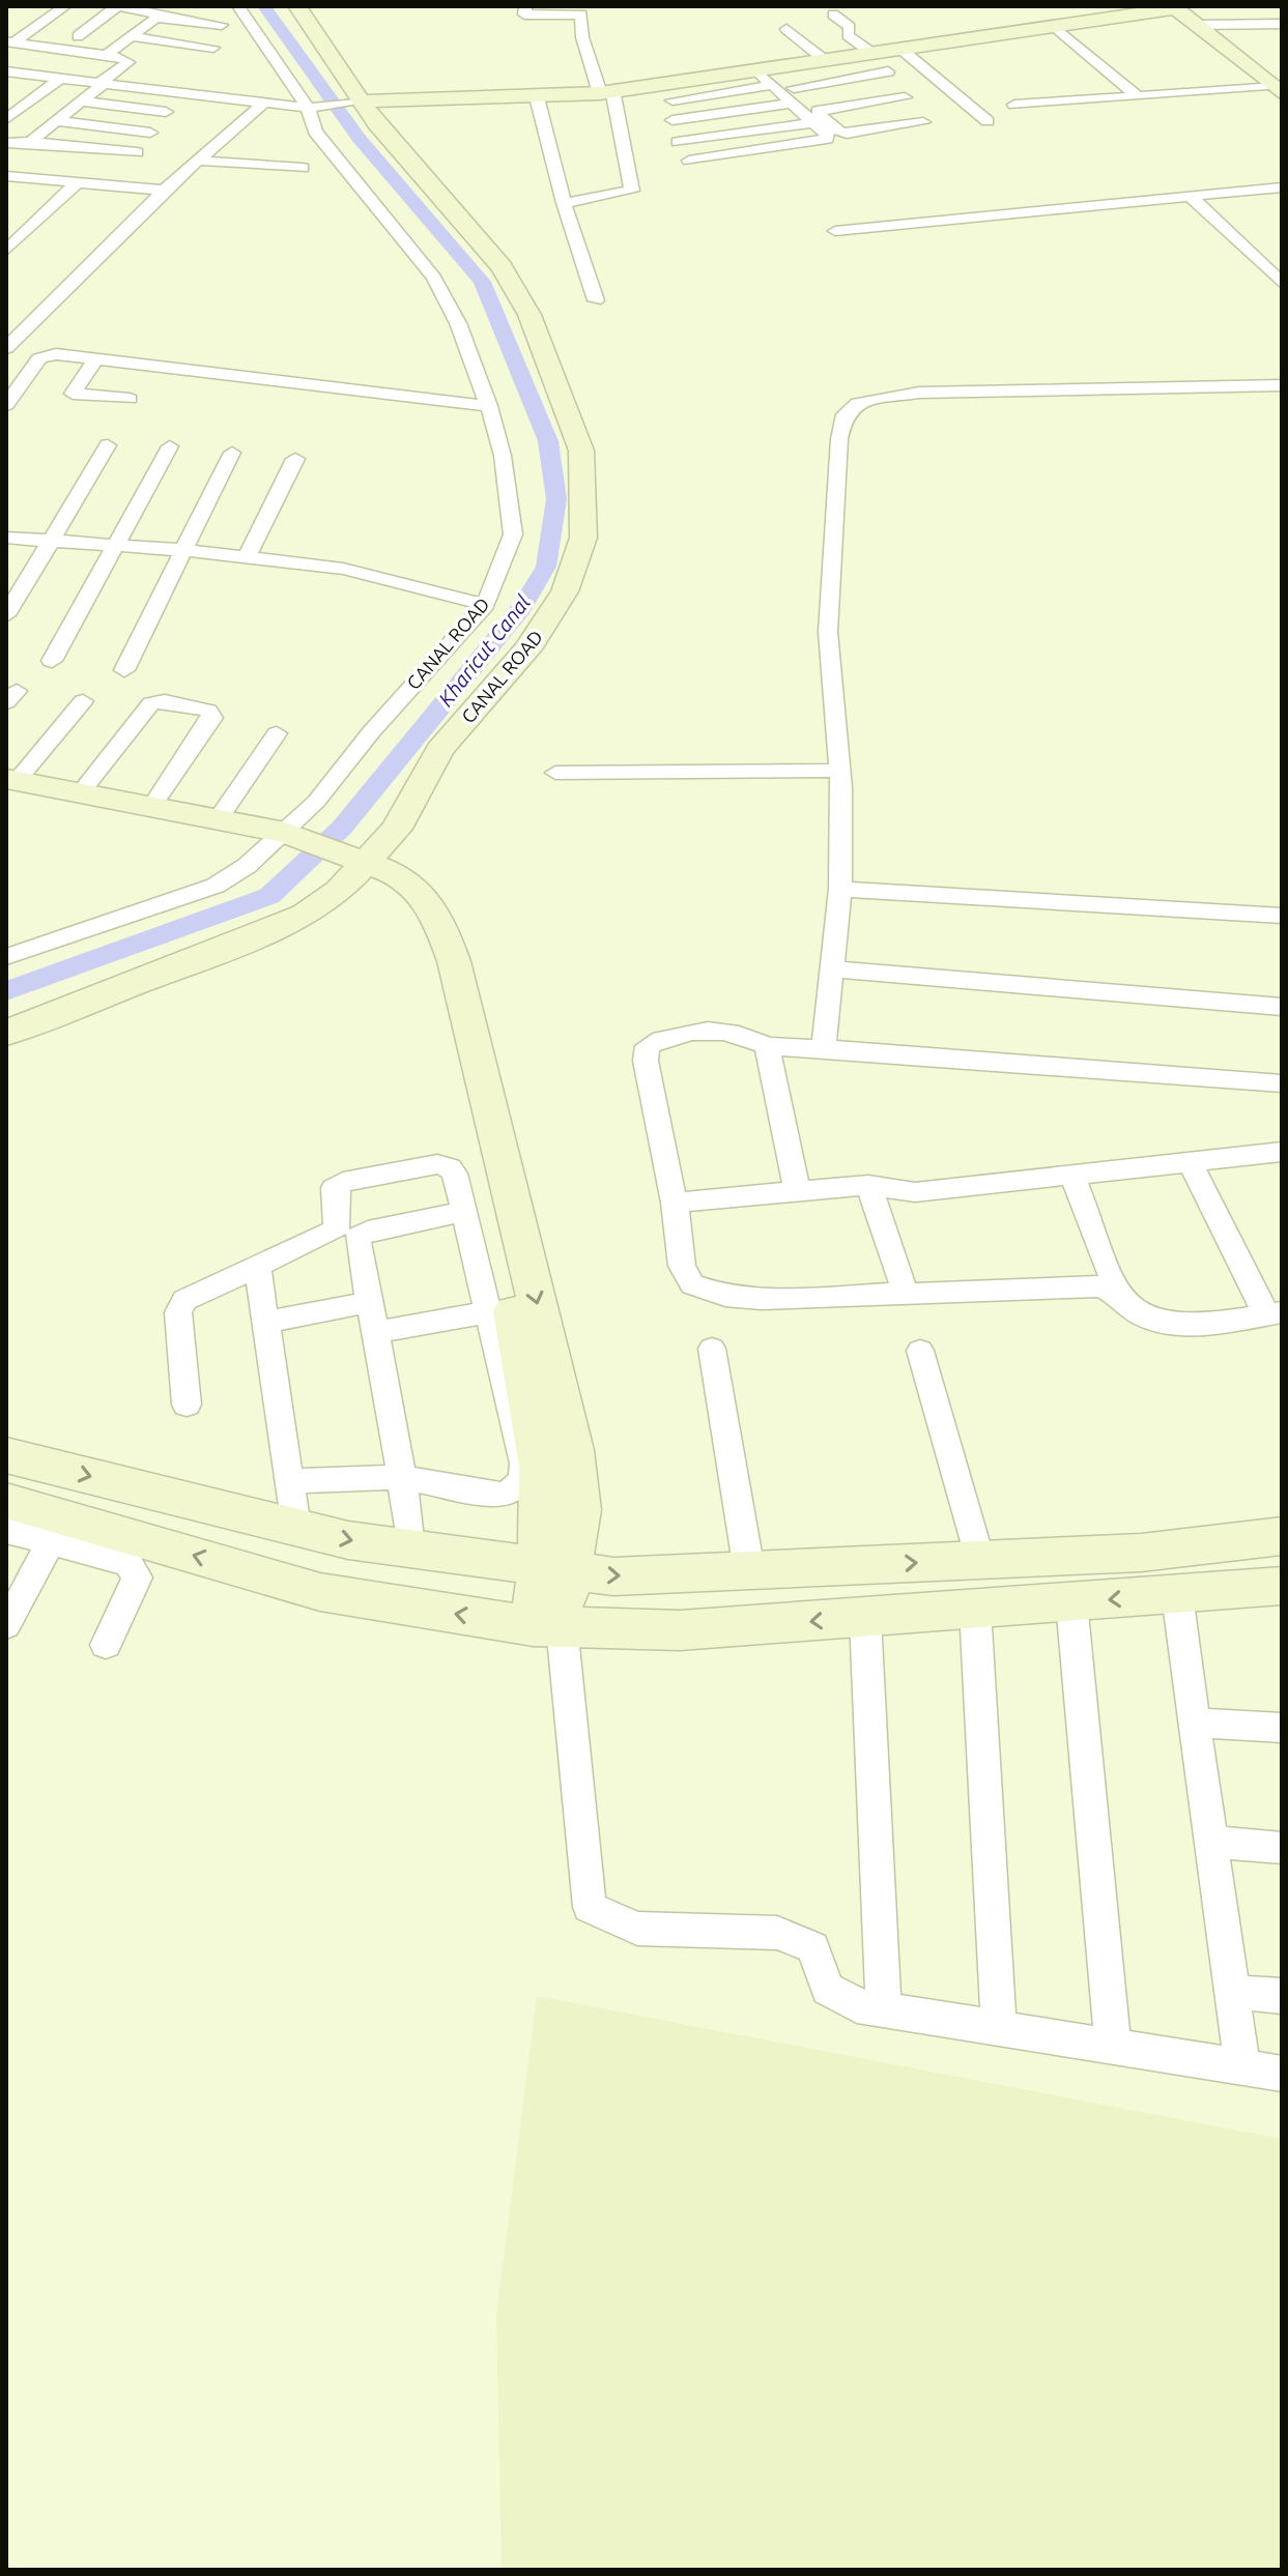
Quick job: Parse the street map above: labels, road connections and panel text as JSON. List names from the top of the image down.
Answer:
{
  "streets": {
    "street": ["CANAL ROAD"]
  },
  "water": ["Kharicut Canal"]
}
